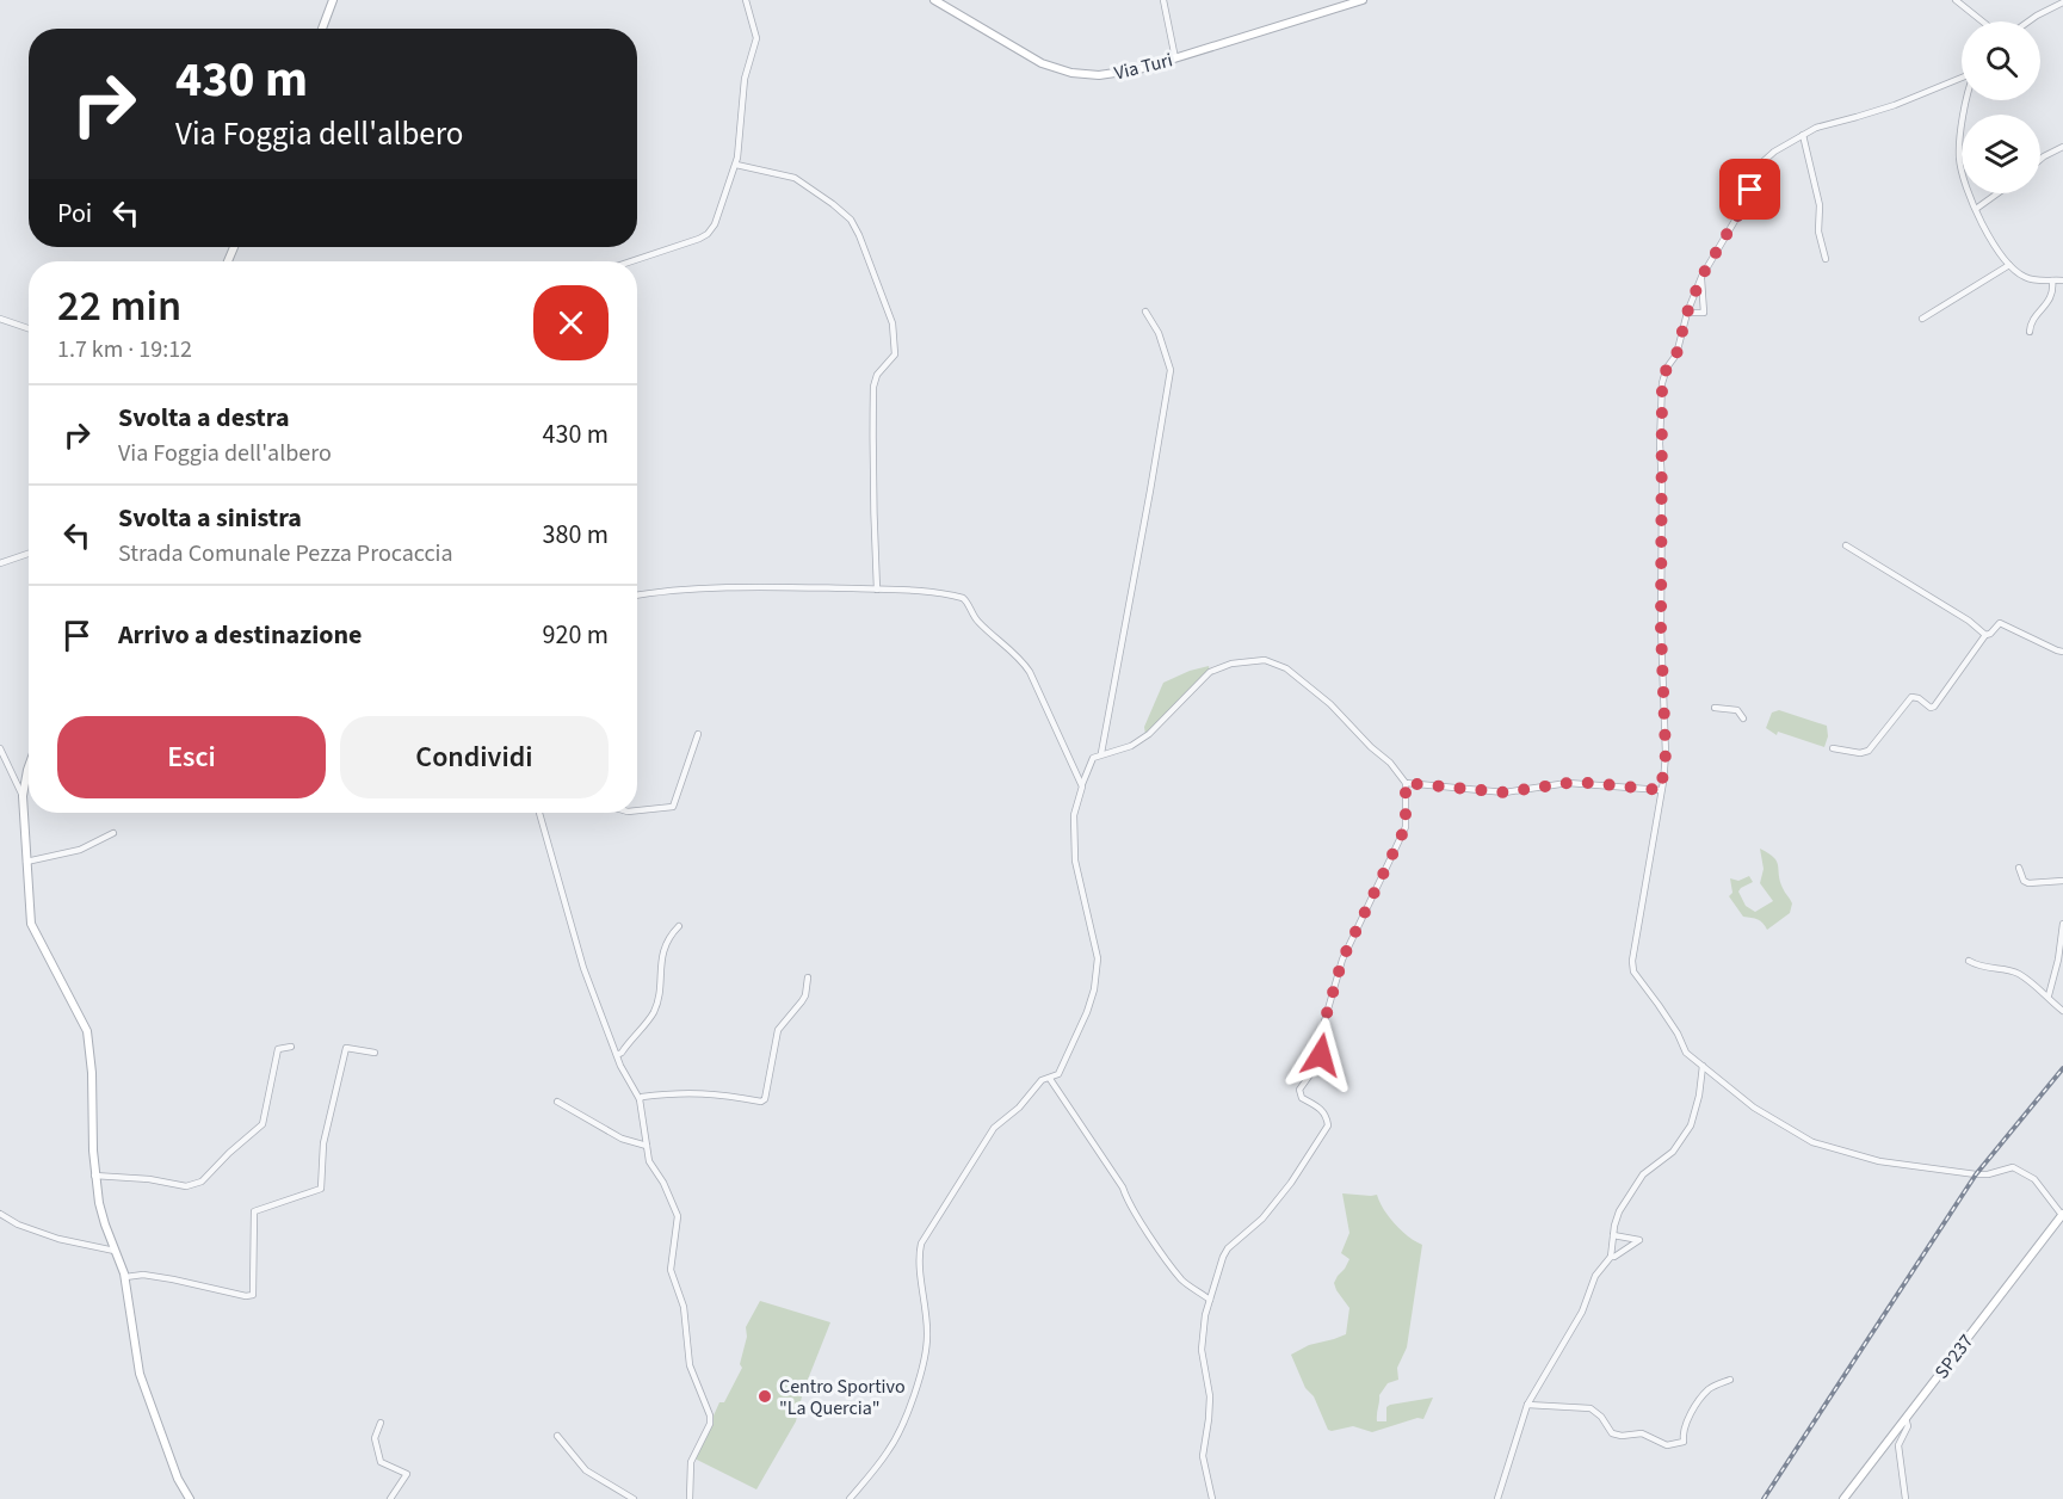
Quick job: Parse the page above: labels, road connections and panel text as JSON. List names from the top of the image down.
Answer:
{
  "streets": {
    "main road": ["Via Turi", "SP237"]
  },
  "places": ["Centro Sportivo \"La Quercia\""],
  "page": {
    "turn": ["430 m", "Via Foggia dell'albero"],
    "then": "Poi",
    "heading": ["22 min", "1.7 km · 19:12"],
    "list": [
      {
        "name": "Svolta a destra",
        "note": "Via Foggia dell'albero",
        "value": "430 m"
      },
      {
        "name": "Svolta a sinistra",
        "note": "Strada Comunale Pezza Procaccia",
        "value": "380 m"
      },
      {
        "name": "Arrivo a destinazione",
        "value": "920 m"
      }
    ],
    "buttons": ["Esci", "Condividi"]
  }
}
